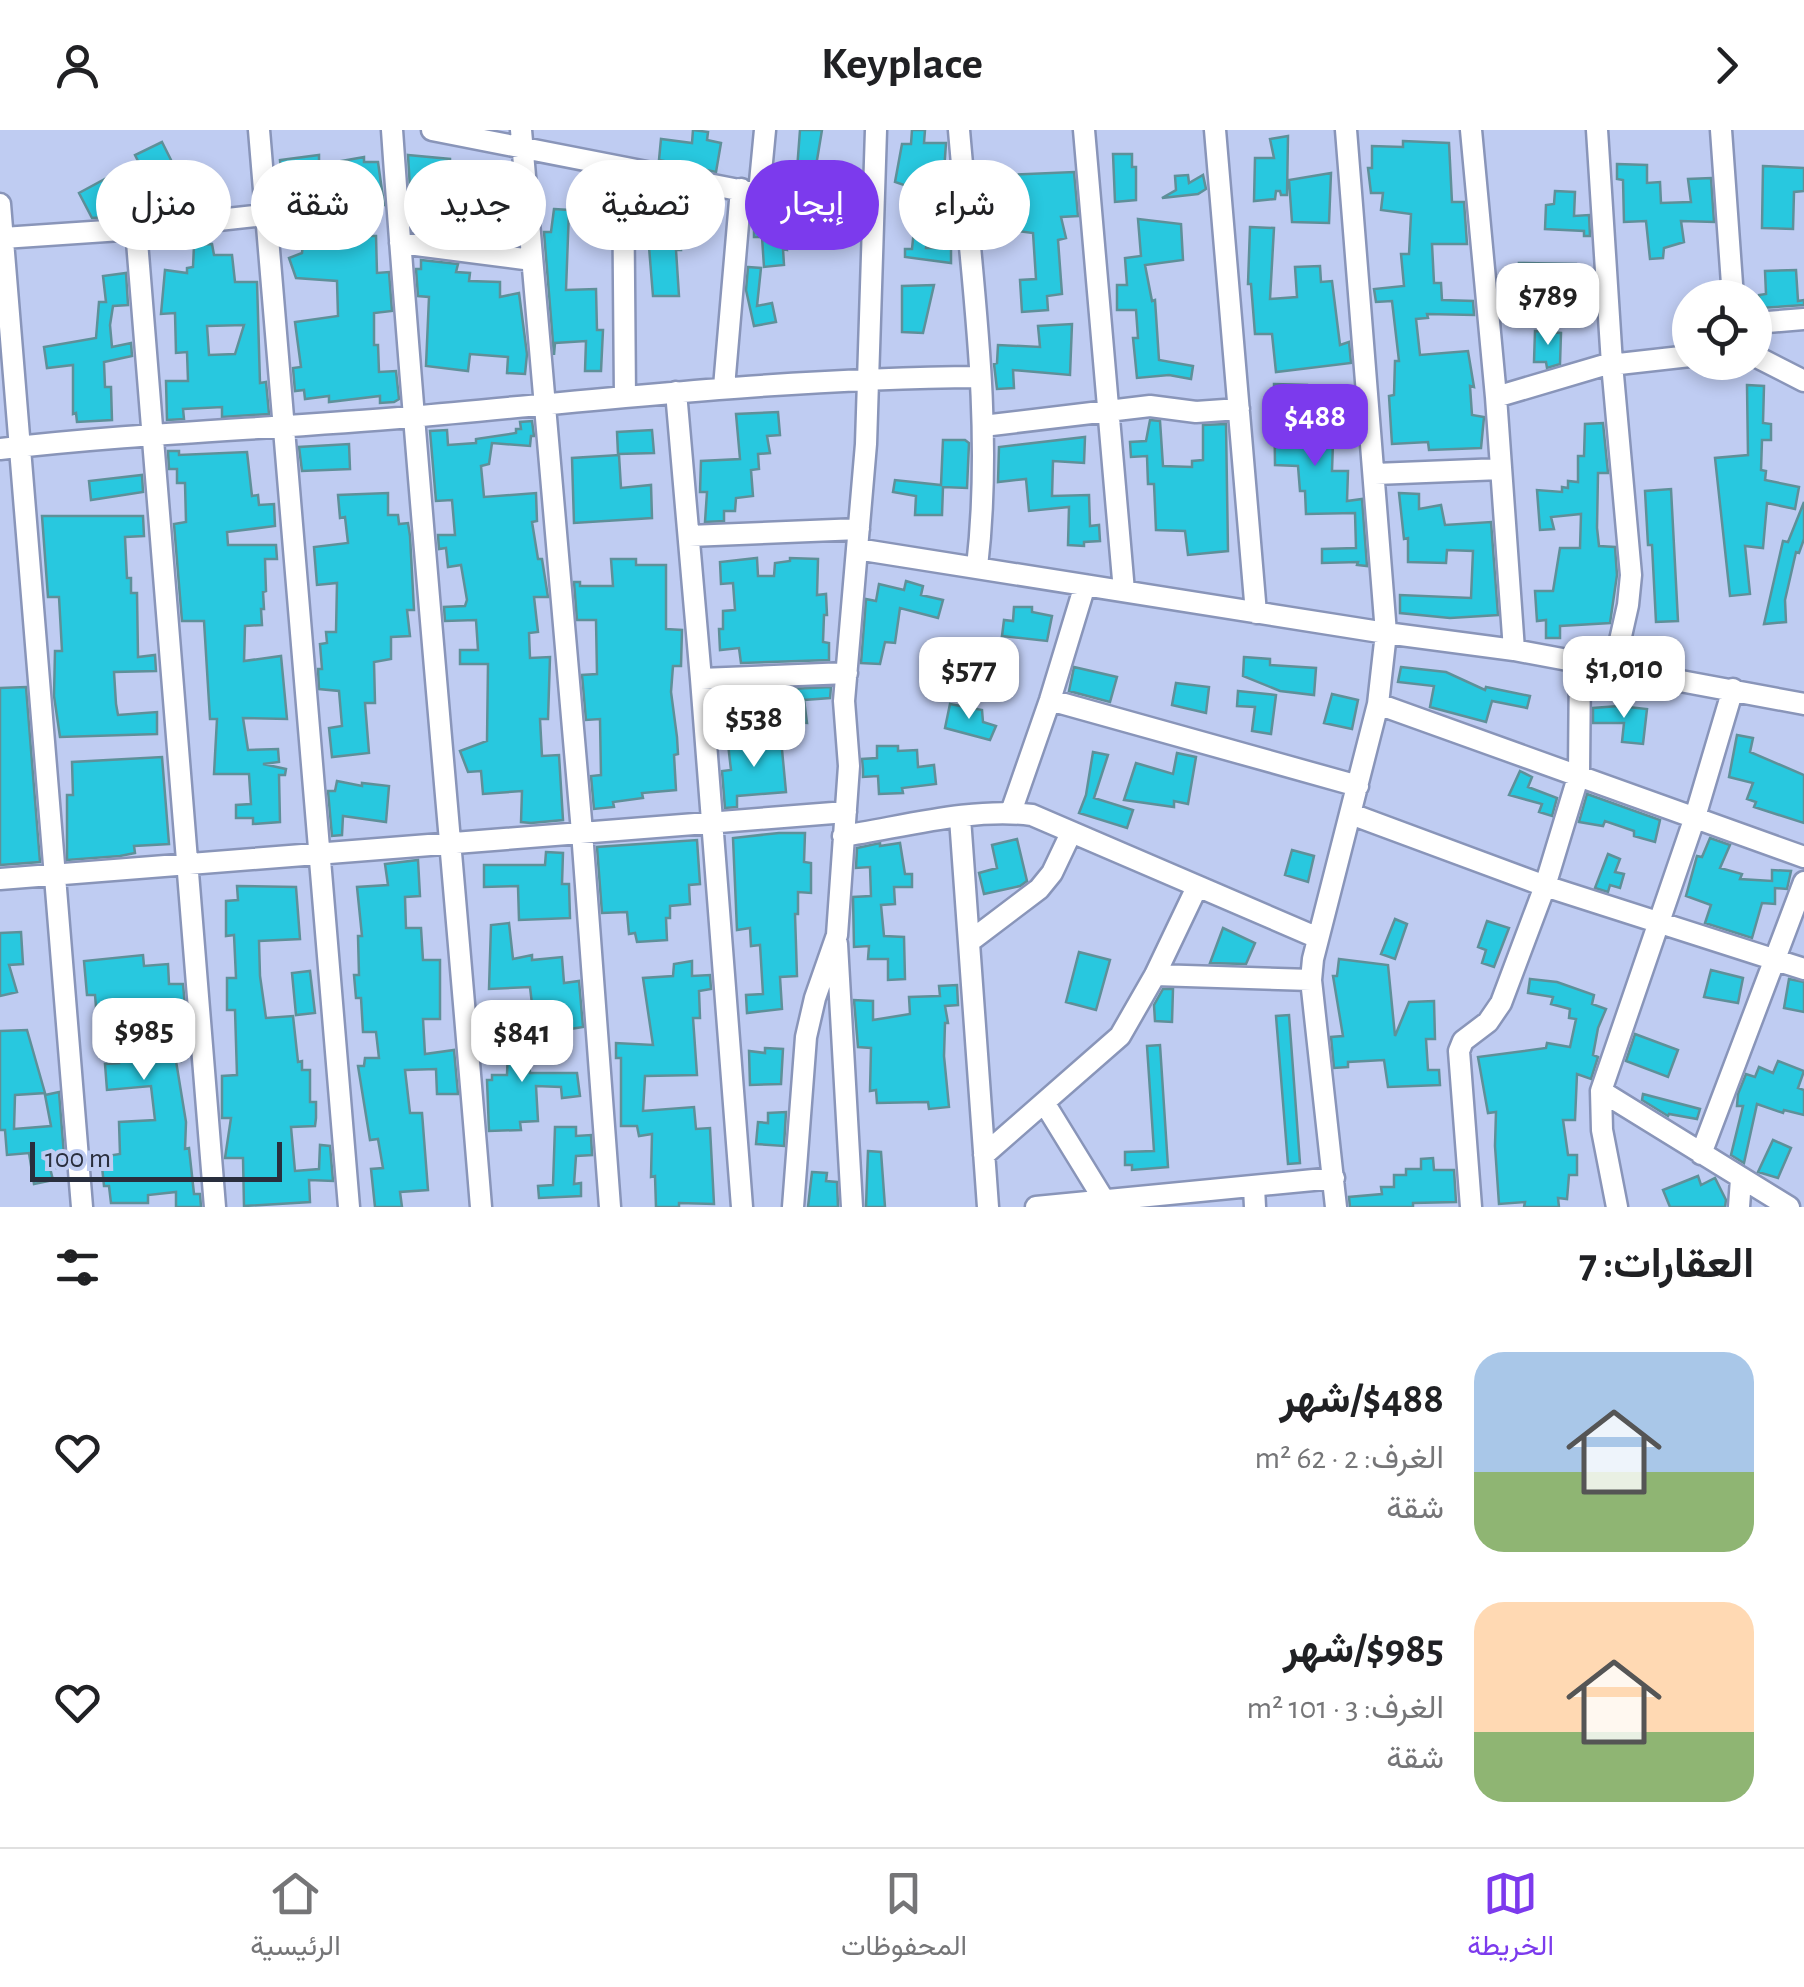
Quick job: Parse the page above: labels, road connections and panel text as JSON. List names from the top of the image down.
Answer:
{
  "scale_bar": "100 m",
  "page": {
    "header": "Keyplace",
    "chip": [
      "شراء",
      "إيجار",
      "تصفية",
      "جديد",
      "شقة",
      "منزل"
    ],
    "price": [
      "$789",
      "$488",
      "$1,010",
      "$577",
      "$538",
      "$985",
      "$841"
    ],
    "scale": "100 m",
    "heading": "العقارات: 7",
    "list": [
      {
        "name": "$488/شهر",
        "note": "الغرف: 2 · 62 m² · شقة"
      },
      {
        "name": "$985/شهر",
        "note": "الغرف: 3 · 101 m² · شقة"
      }
    ],
    "tabs": ["الخريطة", "المحفوظات", "الرئيسية"]
  }
}
